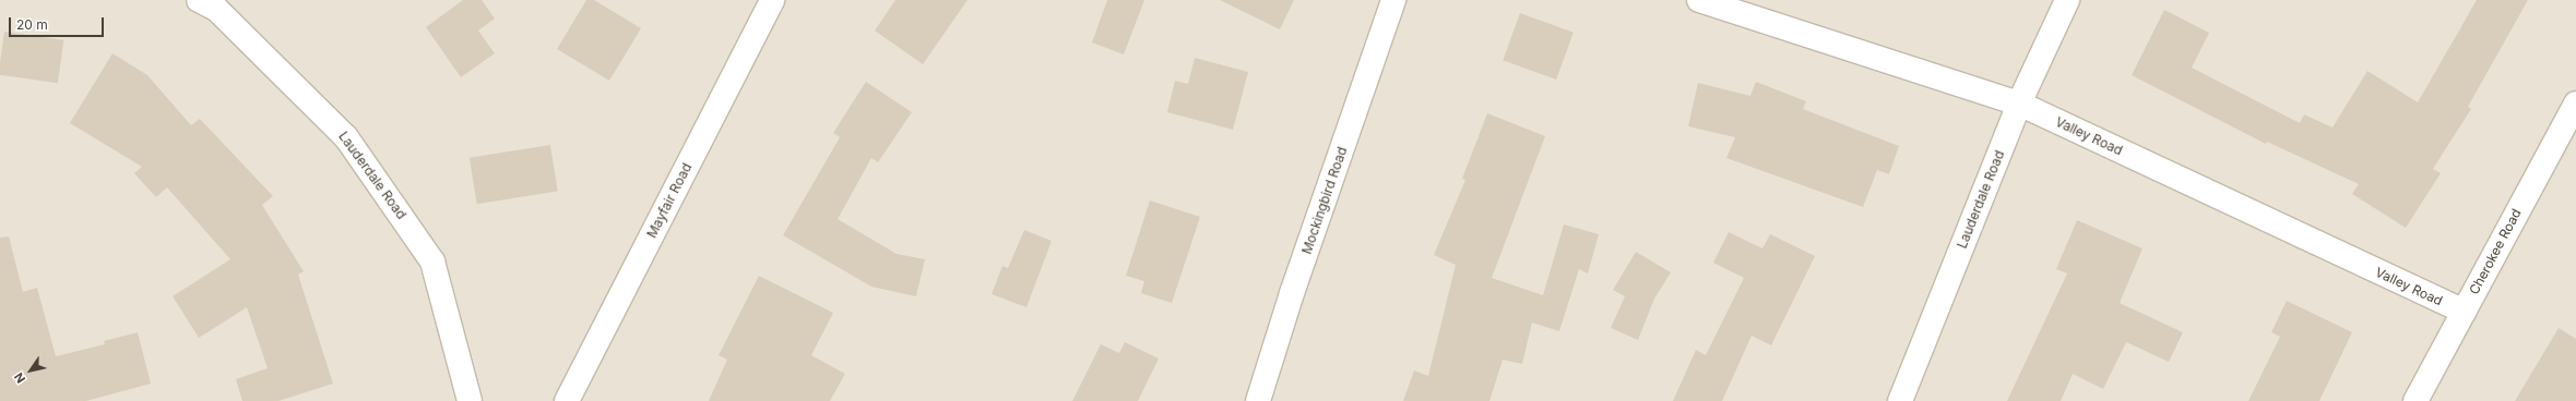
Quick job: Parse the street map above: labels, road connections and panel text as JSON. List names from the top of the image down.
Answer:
{
  "streets": {
    "street": [
      "Valley Road",
      "Lauderdale Road",
      "Mayfair Road",
      "Mockingbird Road",
      "Cherokee Road"
    ]
  },
  "crossings": [
    ["Valley Road", "Lauderdale Road"],
    ["Valley Road", "Cherokee Road"]
  ],
  "scale_bar": "20 m",
  "north": "bottom left"
}
